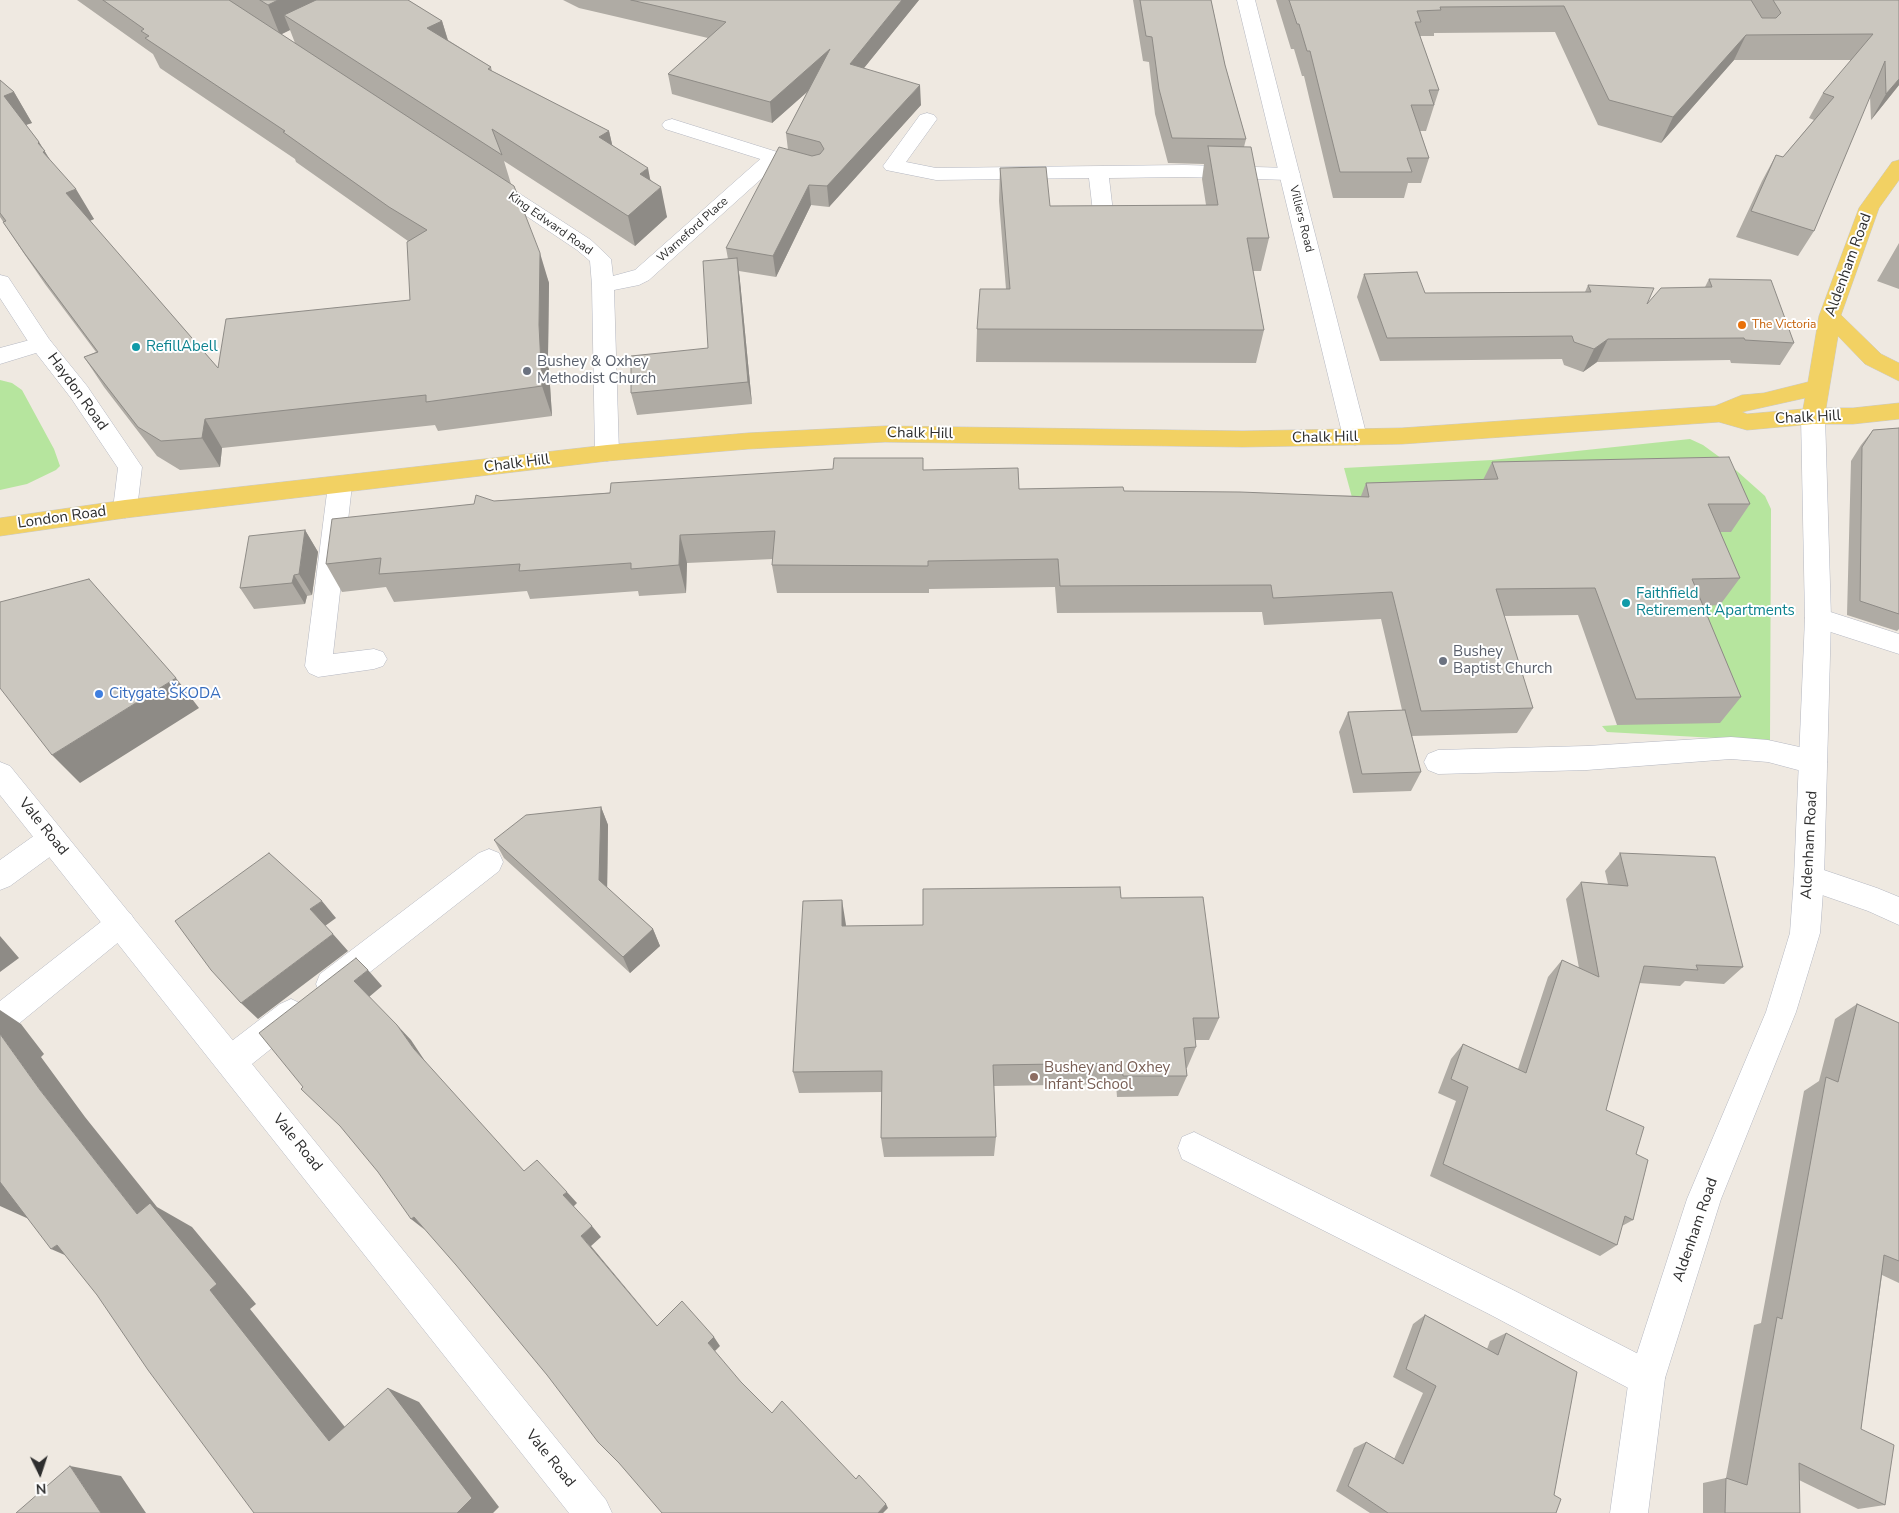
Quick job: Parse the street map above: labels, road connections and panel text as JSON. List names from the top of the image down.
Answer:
{
  "streets": {
    "main road": ["Aldenham Road", "Chalk Hill", "London Road"],
    "street": [
      "Villiers Road",
      "King Edward Road",
      "Warneford Place",
      "Haydon Road",
      "Vale Road"
    ]
  },
  "crossings": [
    ["Villiers Road", "Chalk Hill"],
    ["King Edward Road", "Warneford Place"],
    ["King Edward Road", "Chalk Hill"],
    ["Aldenham Road", "Chalk Hill"],
    ["Haydon Road", "Chalk Hill"],
    ["Haydon Road", "London Road"],
    ["Chalk Hill", "London Road"]
  ],
  "places": [
    "The Victoria",
    "RefillAbell",
    "Bushey & Oxhey Methodist Church",
    "Faithfield Retirement Apartments",
    "Bushey Baptist Church",
    "Citygate ŠKODA",
    "Bushey and Oxhey Infant School"
  ],
  "north": "bottom"
}
